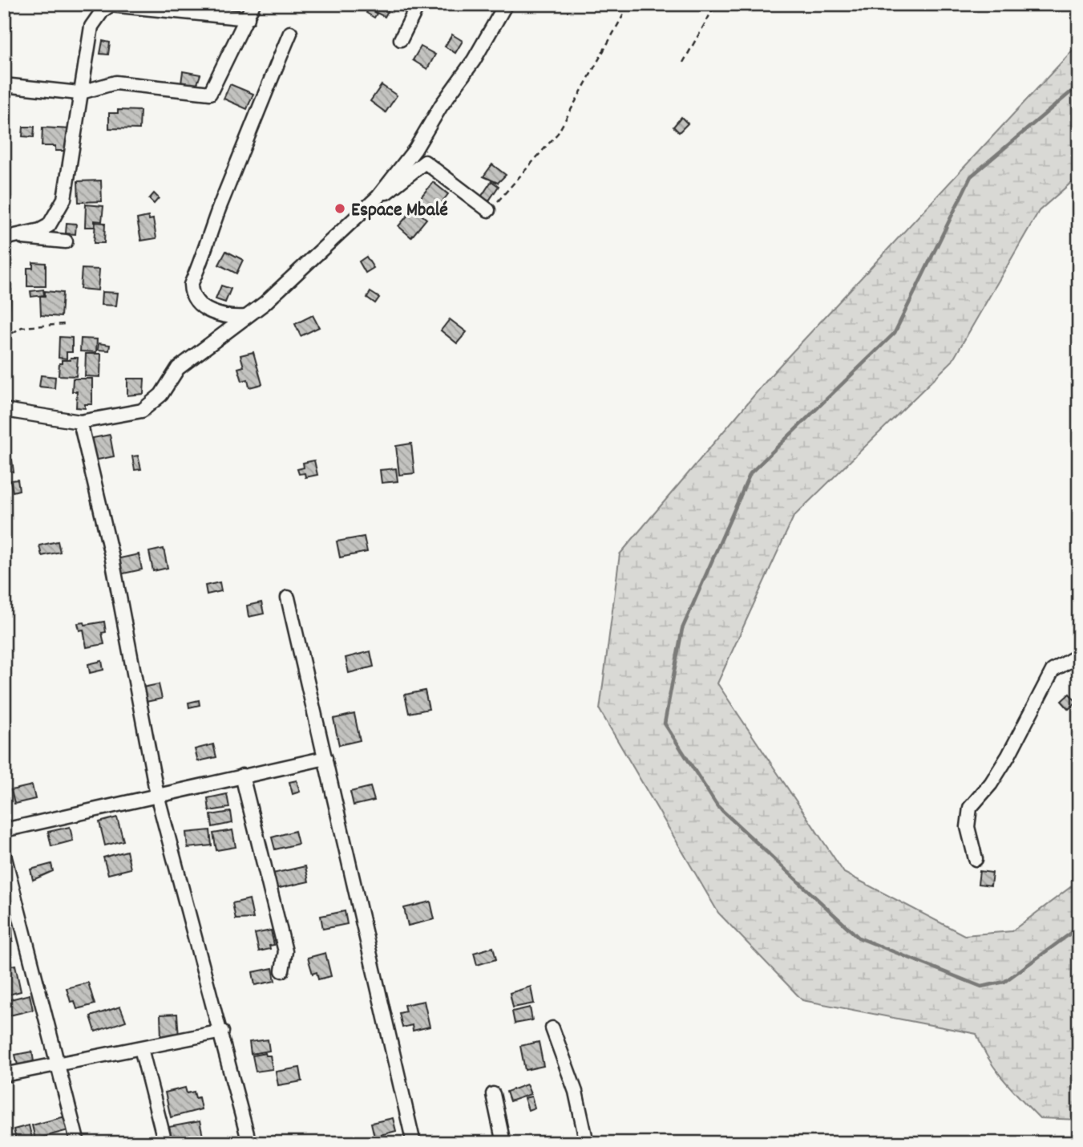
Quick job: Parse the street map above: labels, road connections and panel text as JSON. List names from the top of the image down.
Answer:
{
  "places": ["Espace Mbalé"]
}
